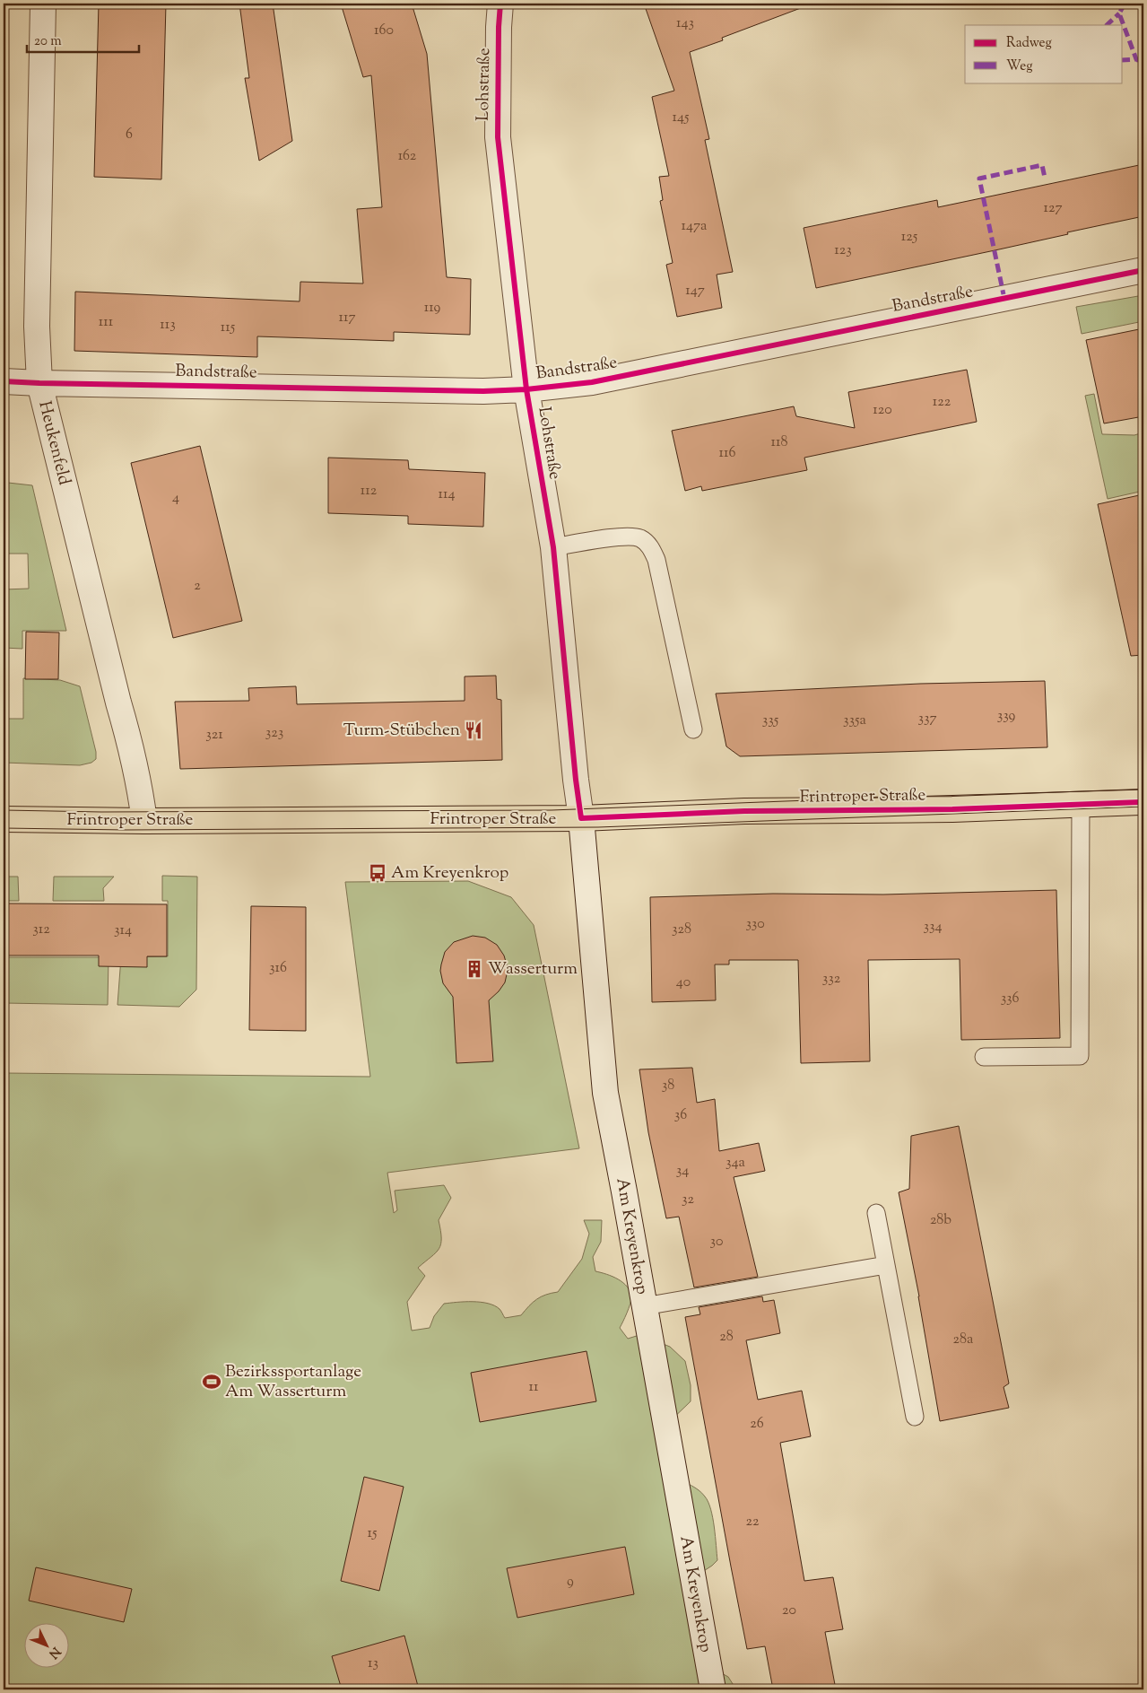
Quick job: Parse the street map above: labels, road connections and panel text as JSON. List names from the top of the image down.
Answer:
{
  "streets": {
    "main road": ["Frintroper Straße"],
    "street": [
      "Lohstraße",
      "Bandstraße",
      "Heukenfeld",
      "Am Kreyenkrop"
    ]
  },
  "crossings": [
    ["Lohstraße", "Bandstraße"],
    ["Lohstraße", "Am Kreyenkrop"],
    ["Bandstraße", "Heukenfeld"],
    ["Heukenfeld", "Frintroper Straße"],
    ["Frintroper Straße", "Am Kreyenkrop"]
  ],
  "places": {
    "restaurant": ["Turm-Stübchen"],
    "bus stop": ["Am Kreyenkrop"],
    "building": ["Wasserturm"],
    "sports": ["Bezirkssportanlage Am Wasserturm"]
  },
  "house_numbers": [
    "143",
    "160",
    "145",
    "6",
    "162",
    "127",
    "147a",
    "125",
    "123",
    "147",
    "119",
    "117",
    "111",
    "113",
    "115",
    "122",
    "120",
    "118",
    "116",
    "112",
    "114",
    "4",
    "2",
    "339",
    "337",
    "335",
    "335a",
    "323",
    "321",
    "330",
    "334",
    "312",
    "328",
    "314",
    "316",
    "332",
    "40",
    "336",
    "38",
    "36",
    "34a",
    "34",
    "32",
    "28b",
    "30",
    "28",
    "28a",
    "11",
    "26",
    "22",
    "15",
    "9",
    "20",
    "13"
  ],
  "legend": ["Radweg", "Weg"],
  "scale_bar": "20 m",
  "north": "bottom right"
}
